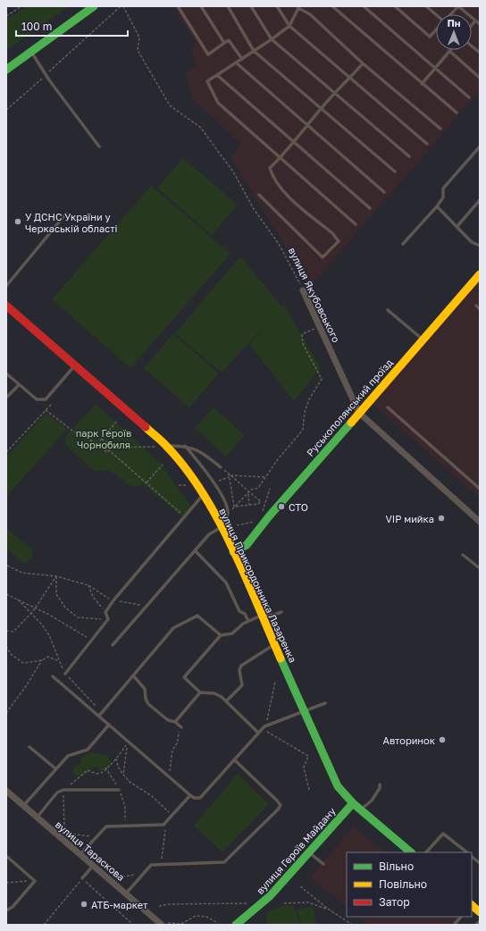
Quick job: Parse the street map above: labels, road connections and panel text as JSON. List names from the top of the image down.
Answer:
{
  "streets": {
    "street": [
      "вулиця Якубовського",
      "Руськополянський проїзд",
      "вулиця Прикордонника Лазаренка",
      "вулиця Тараскова",
      "вулиця Героїв Майдану"
    ]
  },
  "crossings": [
    ["вулиця Якубовського", "Руськополянський проїзд"],
    ["Руськополянський проїзд", "вулиця Прикордонника Лазаренка"],
    ["вулиця Прикордонника Лазаренка", "вулиця Героїв Майдану"]
  ],
  "parks": ["парк Героїв Чорнобиля"],
  "places": [
    "У ДСНС України у Черкаській області",
    "СТО",
    "VIP мийка",
    "Авторинок",
    "АТБ-маркет"
  ],
  "legend": ["Вільно", "Повільно", "Затор"],
  "scale_bar": "100 m",
  "north": "top"
}
